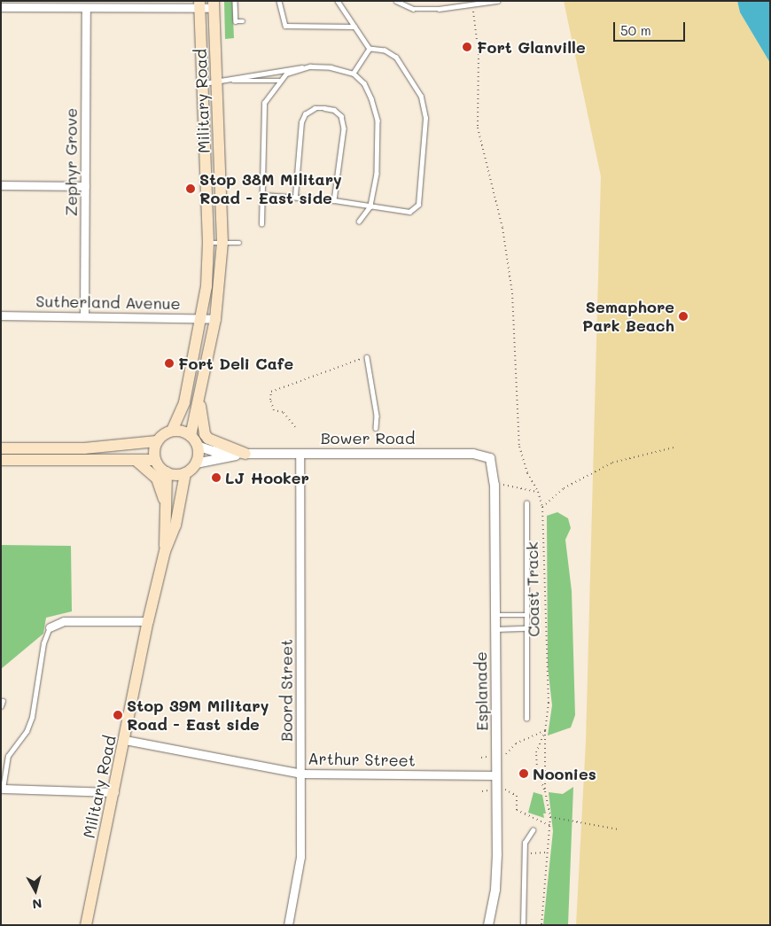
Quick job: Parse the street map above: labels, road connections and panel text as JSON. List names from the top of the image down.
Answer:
{
  "streets": {
    "main road": ["Military Road"],
    "street": [
      "Zephyr Grove",
      "Sutherland Avenue",
      "Bower Road",
      "Boord Street",
      "Esplanade",
      "Arthur Street"
    ],
    "path": ["Coast Track"]
  },
  "crossings": [
    ["Military Road", "Sutherland Avenue"],
    ["Military Road", "Bower Road"],
    ["Military Road", "Arthur Street"],
    ["Zephyr Grove", "Sutherland Avenue"],
    ["Bower Road", "Boord Street"],
    ["Bower Road", "Esplanade"],
    ["Boord Street", "Arthur Street"],
    ["Esplanade", "Arthur Street"]
  ],
  "places": [
    "Fort Glanville",
    "Stop 38M Military Road - East side",
    "Semaphore Park Beach",
    "Fort Deli Cafe",
    "LJ Hooker",
    "Stop 39M Military Road - East side",
    "Noonies"
  ],
  "scale_bar": "50 m",
  "north": "bottom"
}
